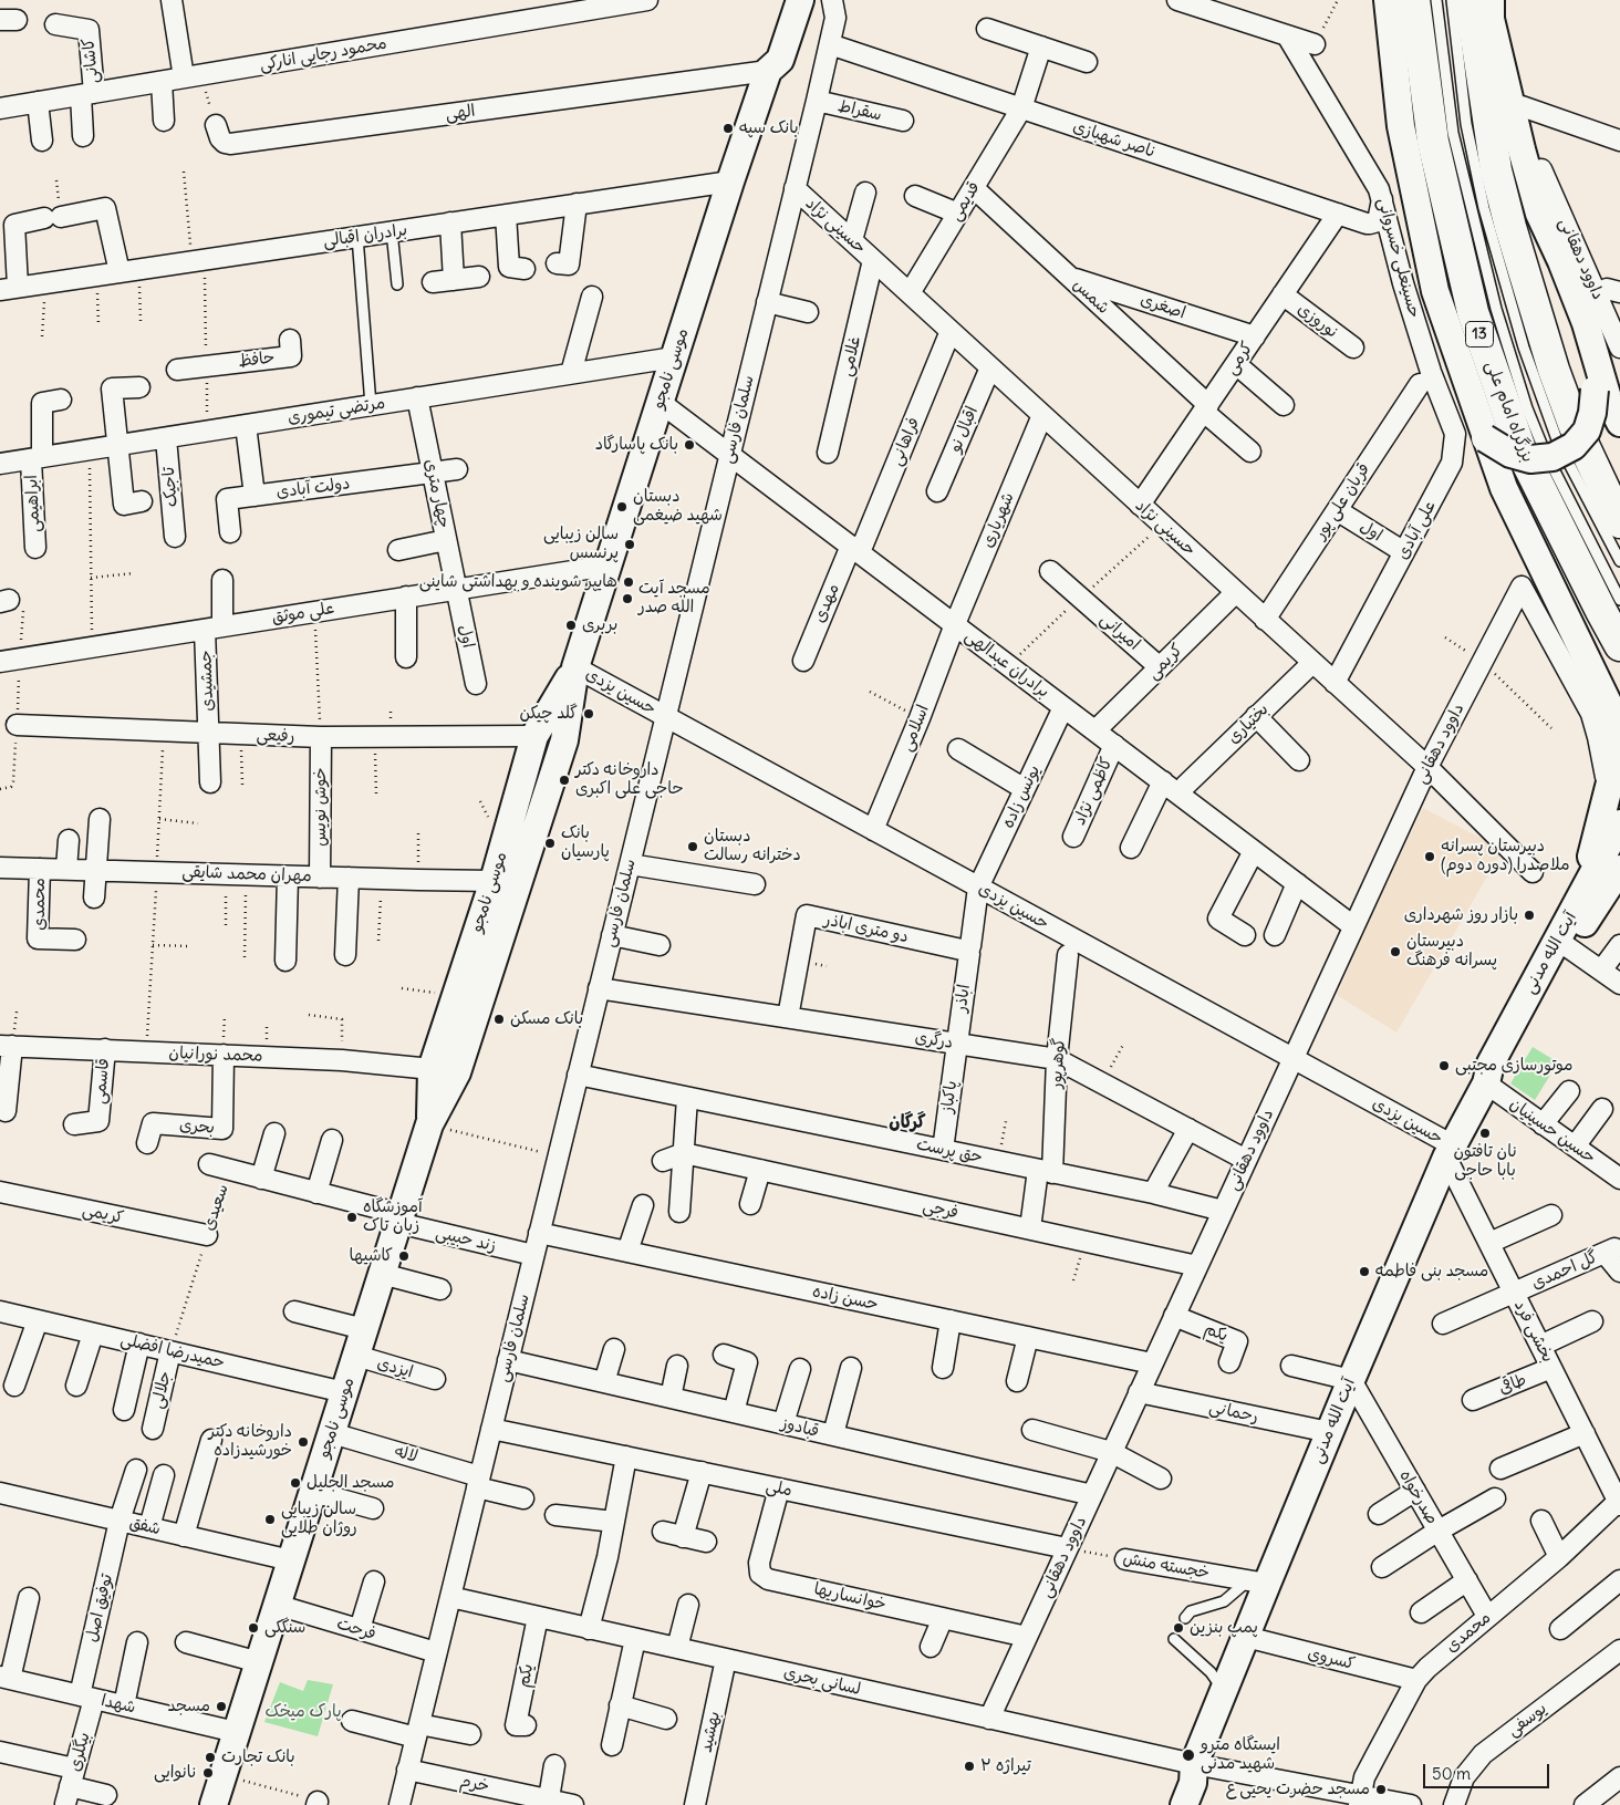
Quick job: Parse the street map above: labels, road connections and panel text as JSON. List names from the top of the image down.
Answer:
{
  "streets": {
    "highway": ["13", "بزرگراه امام علی"],
    "main road": ["موسی نامجو", "آیت الله مدنی"],
    "street": [
      "محمود رجایی انارکی",
      "کاشانی",
      "سقراط",
      "الهی",
      "ناصر شهبازی",
      "قدیمی",
      "حسینی نژاد",
      "برادران اقبالی",
      "حسینعلی خسروانی",
      "داوود دهقانی",
      "شمس",
      "اصغری",
      "نوروزی",
      "غلامی",
      "کرمی",
      "حافظ",
      "مرتضی تیموری",
      "سلمان فارسی",
      "اقبال نو",
      "فراهانی",
      "تاجیک",
      "دولت آبادی",
      "چهار متری",
      "قربان علی پور",
      "ابراهیمی",
      "شهریاری",
      "علی آبادی",
      "اول",
      "مهدی",
      "علی موثق",
      "امیرانی",
      "کریمی",
      "برادران عبدالهی",
      "جمشیدی",
      "حسین یزدی",
      "بختیاری",
      "اسلامی",
      "رفیعی",
      "کاظمی نژاد",
      "یونس زاده",
      "خوش نویس",
      "مهران محمد شایقی",
      "محمدی",
      "دو متری اباذر",
      "اباذر",
      "درگری",
      "محمد نورانیان",
      "گوهرپور",
      "قاسمی",
      "پاکباز",
      "بحری",
      "حسین حسینیان",
      "حق پرست",
      "سعیدی",
      "فرجی",
      "زند حبیبی",
      "گل احمدی",
      "حسن زاده",
      "بخشی فرد",
      "یکم",
      "حمیدرضا افضلی",
      "ایزدی",
      "طاقی",
      "جلالی",
      "رحمانی",
      "قبادوز",
      "لاله",
      "ملی",
      "صدرخواه",
      "شفق",
      "خجسته منش",
      "خوانساریها",
      "توفیق اصل",
      "فرحت",
      "کسروی",
      "لسانی بحری",
      "شهدا",
      "یوسفی",
      "بهشید",
      "بیگلری",
      "خرم"
    ]
  },
  "crossings": [
    ["محمود رجایی انارکی", "کاشانی"],
    ["سقراط", "سلمان فارسی"],
    ["الهی", "موسی نامجو"],
    ["ناصر شهبازی", "قدیمی"],
    ["ناصر شهبازی", "حسینعلی خسروانی"],
    ["ناصر شهبازی", "کرمی"],
    ["ناصر شهبازی", "سلمان فارسی"],
    ["قدیمی", "حسینی نژاد"],
    ["قدیمی", "شمس"],
    ["حسینی نژاد", "داوود دهقانی"],
    ["حسینی نژاد", "غلامی"],
    ["حسینی نژاد", "کرمی"],
    ["حسینی نژاد", "سلمان فارسی"],
    ["حسینی نژاد", "اقبال نو"],
    ["حسینی نژاد", "فراهانی"],
    ["حسینی نژاد", "قربان علی پور"],
    ["حسینی نژاد", "شهریاری"],
    ["حسینی نژاد", "علی آبادی"],
    ["حسینی نژاد", "کریمی"],
    ["حسینی نژاد", "بختیاری"],
    ["برادران اقبالی", "موسی نامجو"],
    ["حسینعلی خسروانی", "قربان علی پور"],
    ["حسینعلی خسروانی", "علی آبادی"],
    ["داوود دهقانی", "برادران عبدالهی"],
    ["داوود دهقانی", "حسین یزدی"],
    ["داوود دهقانی", "درگری"],
    ["داوود دهقانی", "حق پرست"],
    ["داوود دهقانی", "فرجی"],
    ["داوود دهقانی", "حسن زاده"],
    ["داوود دهقانی", "یکم"],
    ["داوود دهقانی", "رحمانی"],
    ["داوود دهقانی", "قبادوز"],
    ["داوود دهقانی", "ملی"],
    ["داوود دهقانی", "خجسته منش"],
    ["داوود دهقانی", "خوانساریها"],
    ["داوود دهقانی", "لسانی بحری"],
    ["شمس", "اصغری"],
    ["شمس", "کرمی"],
    ["اصغری", "کرمی"],
    ["نوروزی", "کرمی"],
    ["موسی نامجو", "مرتضی تیموری"],
    ["موسی نامجو", "علی موثق"],
    ["موسی نامجو", "برادران عبدالهی"],
    ["موسی نامجو", "حسین یزدی"],
    ["موسی نامجو", "رفیعی"],
    ["موسی نامجو", "مهران محمد شایقی"],
    ["موسی نامجو", "محمد نورانیان"],
    ["موسی نامجو", "سعیدی"],
    ["موسی نامجو", "زند حبیبی"],
    ["موسی نامجو", "حمیدرضا افضلی"],
    ["موسی نامجو", "ایزدی"],
    ["موسی نامجو", "لاله"],
    ["موسی نامجو", "شفق"],
    ["موسی نامجو", "فرحت"],
    ["موسی نامجو", "شهدا"],
    ["مرتضی تیموری", "تاجیک"],
    ["مرتضی تیموری", "چهار متری"],
    ["مرتضی تیموری", "ابراهیمی"],
    ["سلمان فارسی", "برادران عبدالهی"],
    ["سلمان فارسی", "حسین یزدی"],
    ["سلمان فارسی", "درگری"],
    ["سلمان فارسی", "حق پرست"],
    ["سلمان فارسی", "زند حبیبی"],
    ["سلمان فارسی", "حسن زاده"],
    ["سلمان فارسی", "قبادوز"],
    ["سلمان فارسی", "لاله"],
    ["سلمان فارسی", "ملی"],
    ["سلمان فارسی", "فرحت"],
    ["سلمان فارسی", "لسانی بحری"],
    ["سلمان فارسی", "خرم"],
    ["فراهانی", "مهدی"],
    ["فراهانی", "برادران عبدالهی"],
    ["دولت آبادی", "چهار متری"],
    ["چهار متری", "اول"],
    ["چهار متری", "علی موثق"],
    ["قربان علی پور", "علی آبادی"],
    ["قربان علی پور", "اول"],
    ["شهریاری", "برادران عبدالهی"],
    ["شهریاری", "اسلامی"],
    ["علی آبادی", "اول"],
    ["اول", "علی موثق"],
    ["مهدی", "برادران عبدالهی"],
    ["علی موثق", "جمشیدی"],
    ["امیرانی", "کریمی"],
    ["کریمی", "برادران عبدالهی"],
    ["کریمی", "سعیدی"],
    ["برادران عبدالهی", "اسلامی"],
    ["برادران عبدالهی", "کاظمی نژاد"],
    ["برادران عبدالهی", "یونس زاده"],
    ["جمشیدی", "رفیعی"],
    ["حسین یزدی", "اسلامی"],
    ["حسین یزدی", "یونس زاده"],
    ["حسین یزدی", "آیت الله مدنی"],
    ["حسین یزدی", "اباذر"],
    ["حسین یزدی", "بخشی فرد"],
    ["رفیعی", "خوش نویس"],
    ["یونس زاده", "اباذر"],
    ["خوش نویس", "مهران محمد شایقی"],
    ["مهران محمد شایقی", "محمدی"],
    ["محمدی", "بخشی فرد"],
    ["محمدی", "صدرخواه"],
    ["محمدی", "کسروی"],
    ["محمدی", "لسانی بحری"],
    ["دو متری اباذر", "اباذر"],
    ["دو متری اباذر", "درگری"],
    ["آیت الله مدنی", "حسین حسینیان"],
    ["آیت الله مدنی", "بخشی فرد"],
    ["آیت الله مدنی", "رحمانی"],
    ["آیت الله مدنی", "صدرخواه"],
    ["آیت الله مدنی", "خجسته منش"],
    ["آیت الله مدنی", "کسروی"],
    ["آیت الله مدنی", "لسانی بحری"],
    ["اباذر", "درگری"],
    ["اباذر", "پاکباز"],
    ["درگری", "گوهرپور"],
    ["درگری", "پاکباز"],
    ["محمد نورانیان", "قاسمی"],
    ["محمد نورانیان", "بحری"],
    ["گوهرپور", "حق پرست"],
    ["گوهرپور", "فرجی"],
    ["پاکباز", "حق پرست"],
    ["سعیدی", "زند حبیبی"],
    ["سعیدی", "حمیدرضا افضلی"],
    ["سعیدی", "جلالی"],
    ["گل احمدی", "بخشی فرد"],
    ["بخشی فرد", "طاقی"],
    ["یکم", "لسانی بحری"],
    ["حمیدرضا افضلی", "جلالی"],
    ["ملی", "خجسته منش"],
    ["ملی", "خوانساریها"],
    ["شفق", "توفیق اصل"],
    ["توفیق اصل", "شهدا"],
    ["توفیق اصل", "بیگلری"],
    ["لسانی بحری", "بهشید"],
    ["شهدا", "بیگلری"]
  ],
  "districts": ["گرگان"],
  "parks": ["پارک میخک"],
  "places": [
    "بانک سپه",
    "بانک پاسارگاد",
    "دبستان شهید ضیغمی",
    "سالن زيبايى پرنسس",
    "هایپر شوینده و بهداشتی شاینی",
    "مسجد آیت الله صدر",
    "بربری",
    "گلد چیکن",
    "داروخانه دکتر حاجی علی اکبری",
    "بانک پارسیان",
    "دبستان دخترانه رسالت",
    "دبيرستان پسرانه ملاصدرا (دوره دوم)",
    "بازار روز شهرداری",
    "دبیرستان پسرانه فرهنگ",
    "بانک مسکن",
    "موتورسازی مجتبی",
    "نان تافتون بابا حاجی",
    "آموزشگاه زبان تاک",
    "کاشیها",
    "مسجد بنی فاطمه",
    "داروخانه دکتر خورشیدزاده",
    "مسجد الجلیل",
    "سالن زیبایی روژان طلایی",
    "سنگکی",
    "پمپ بنزین",
    "مسجد",
    "ایستگاه مترو شهید مدنی",
    "بانک تجارت",
    "تیراژه ۲",
    "نانوایی",
    "مسجد حضرت یحیی ع"
  ],
  "scale_bar": "50 m"
}
